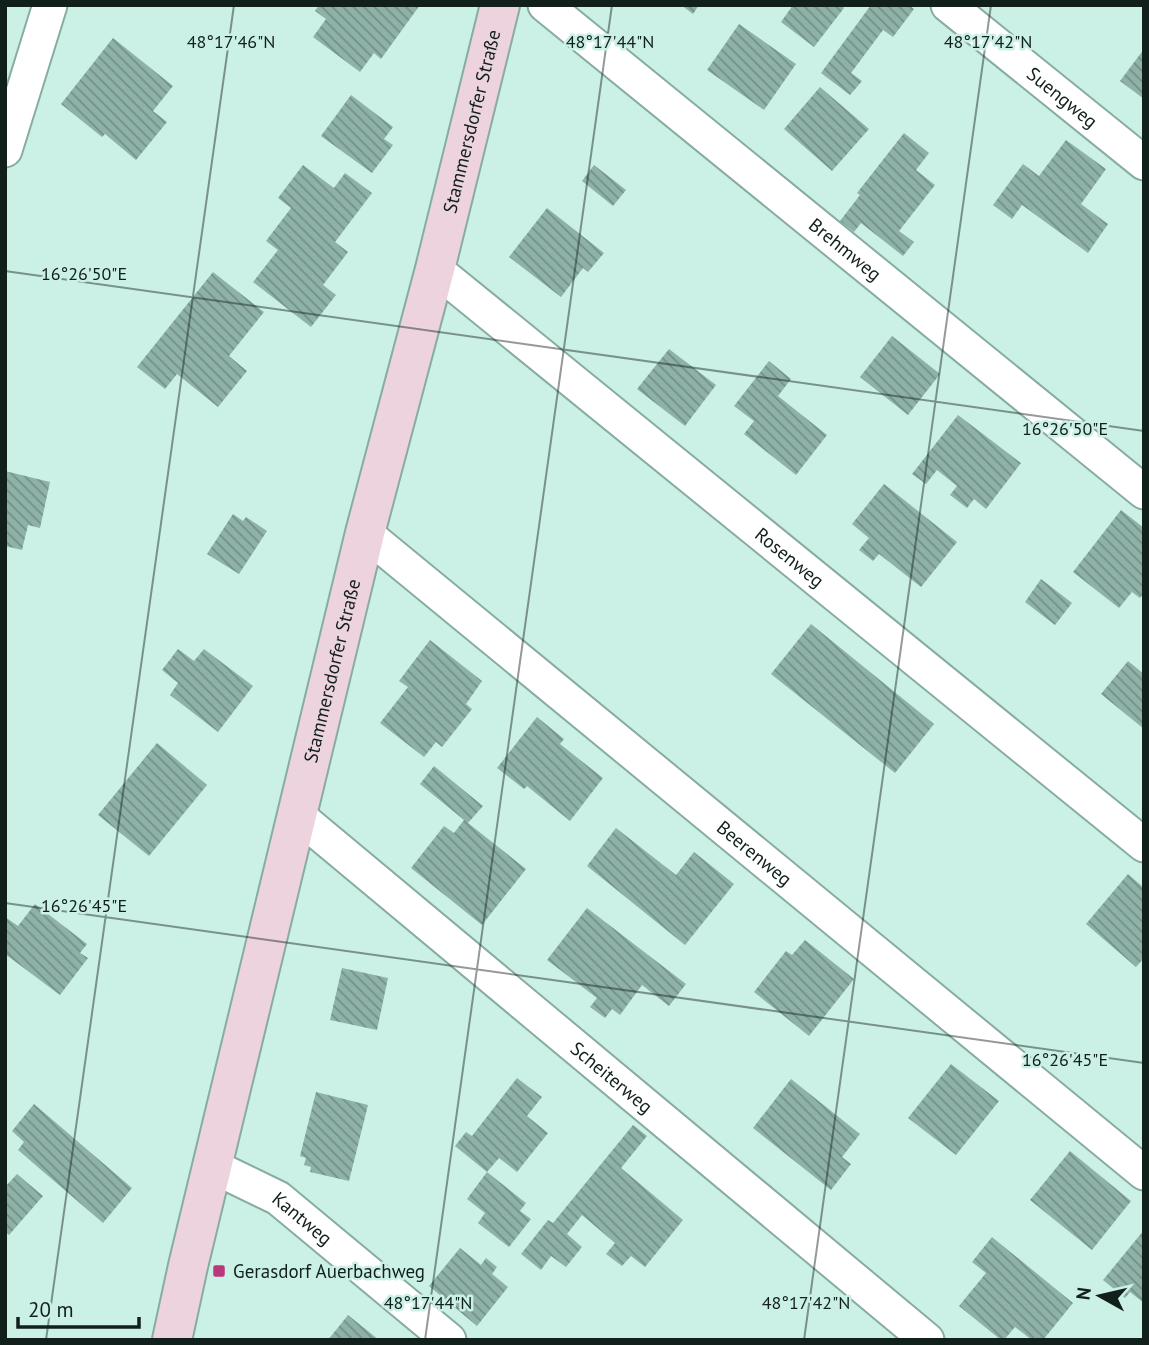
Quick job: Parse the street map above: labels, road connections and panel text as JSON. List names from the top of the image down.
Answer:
{
  "streets": {
    "main road": ["Stammersdorfer Straße"],
    "street": [
      "Suengweg",
      "Brehmweg",
      "Rosenweg",
      "Beerenweg",
      "Scheiterweg",
      "Kantweg"
    ]
  },
  "crossings": [
    ["Stammersdorfer Straße", "Rosenweg"],
    ["Stammersdorfer Straße", "Beerenweg"],
    ["Stammersdorfer Straße", "Scheiterweg"],
    ["Stammersdorfer Straße", "Kantweg"]
  ],
  "places": {
    "transit": ["Gerasdorf Auerbachweg"]
  },
  "scale_bar": "20 m",
  "north": "left",
  "coordinates": [
    "48°17'46\"N",
    "48°17'44\"N",
    "48°17'42\"N",
    "16°26'50\"E",
    "16°26'45\"E"
  ]
}
